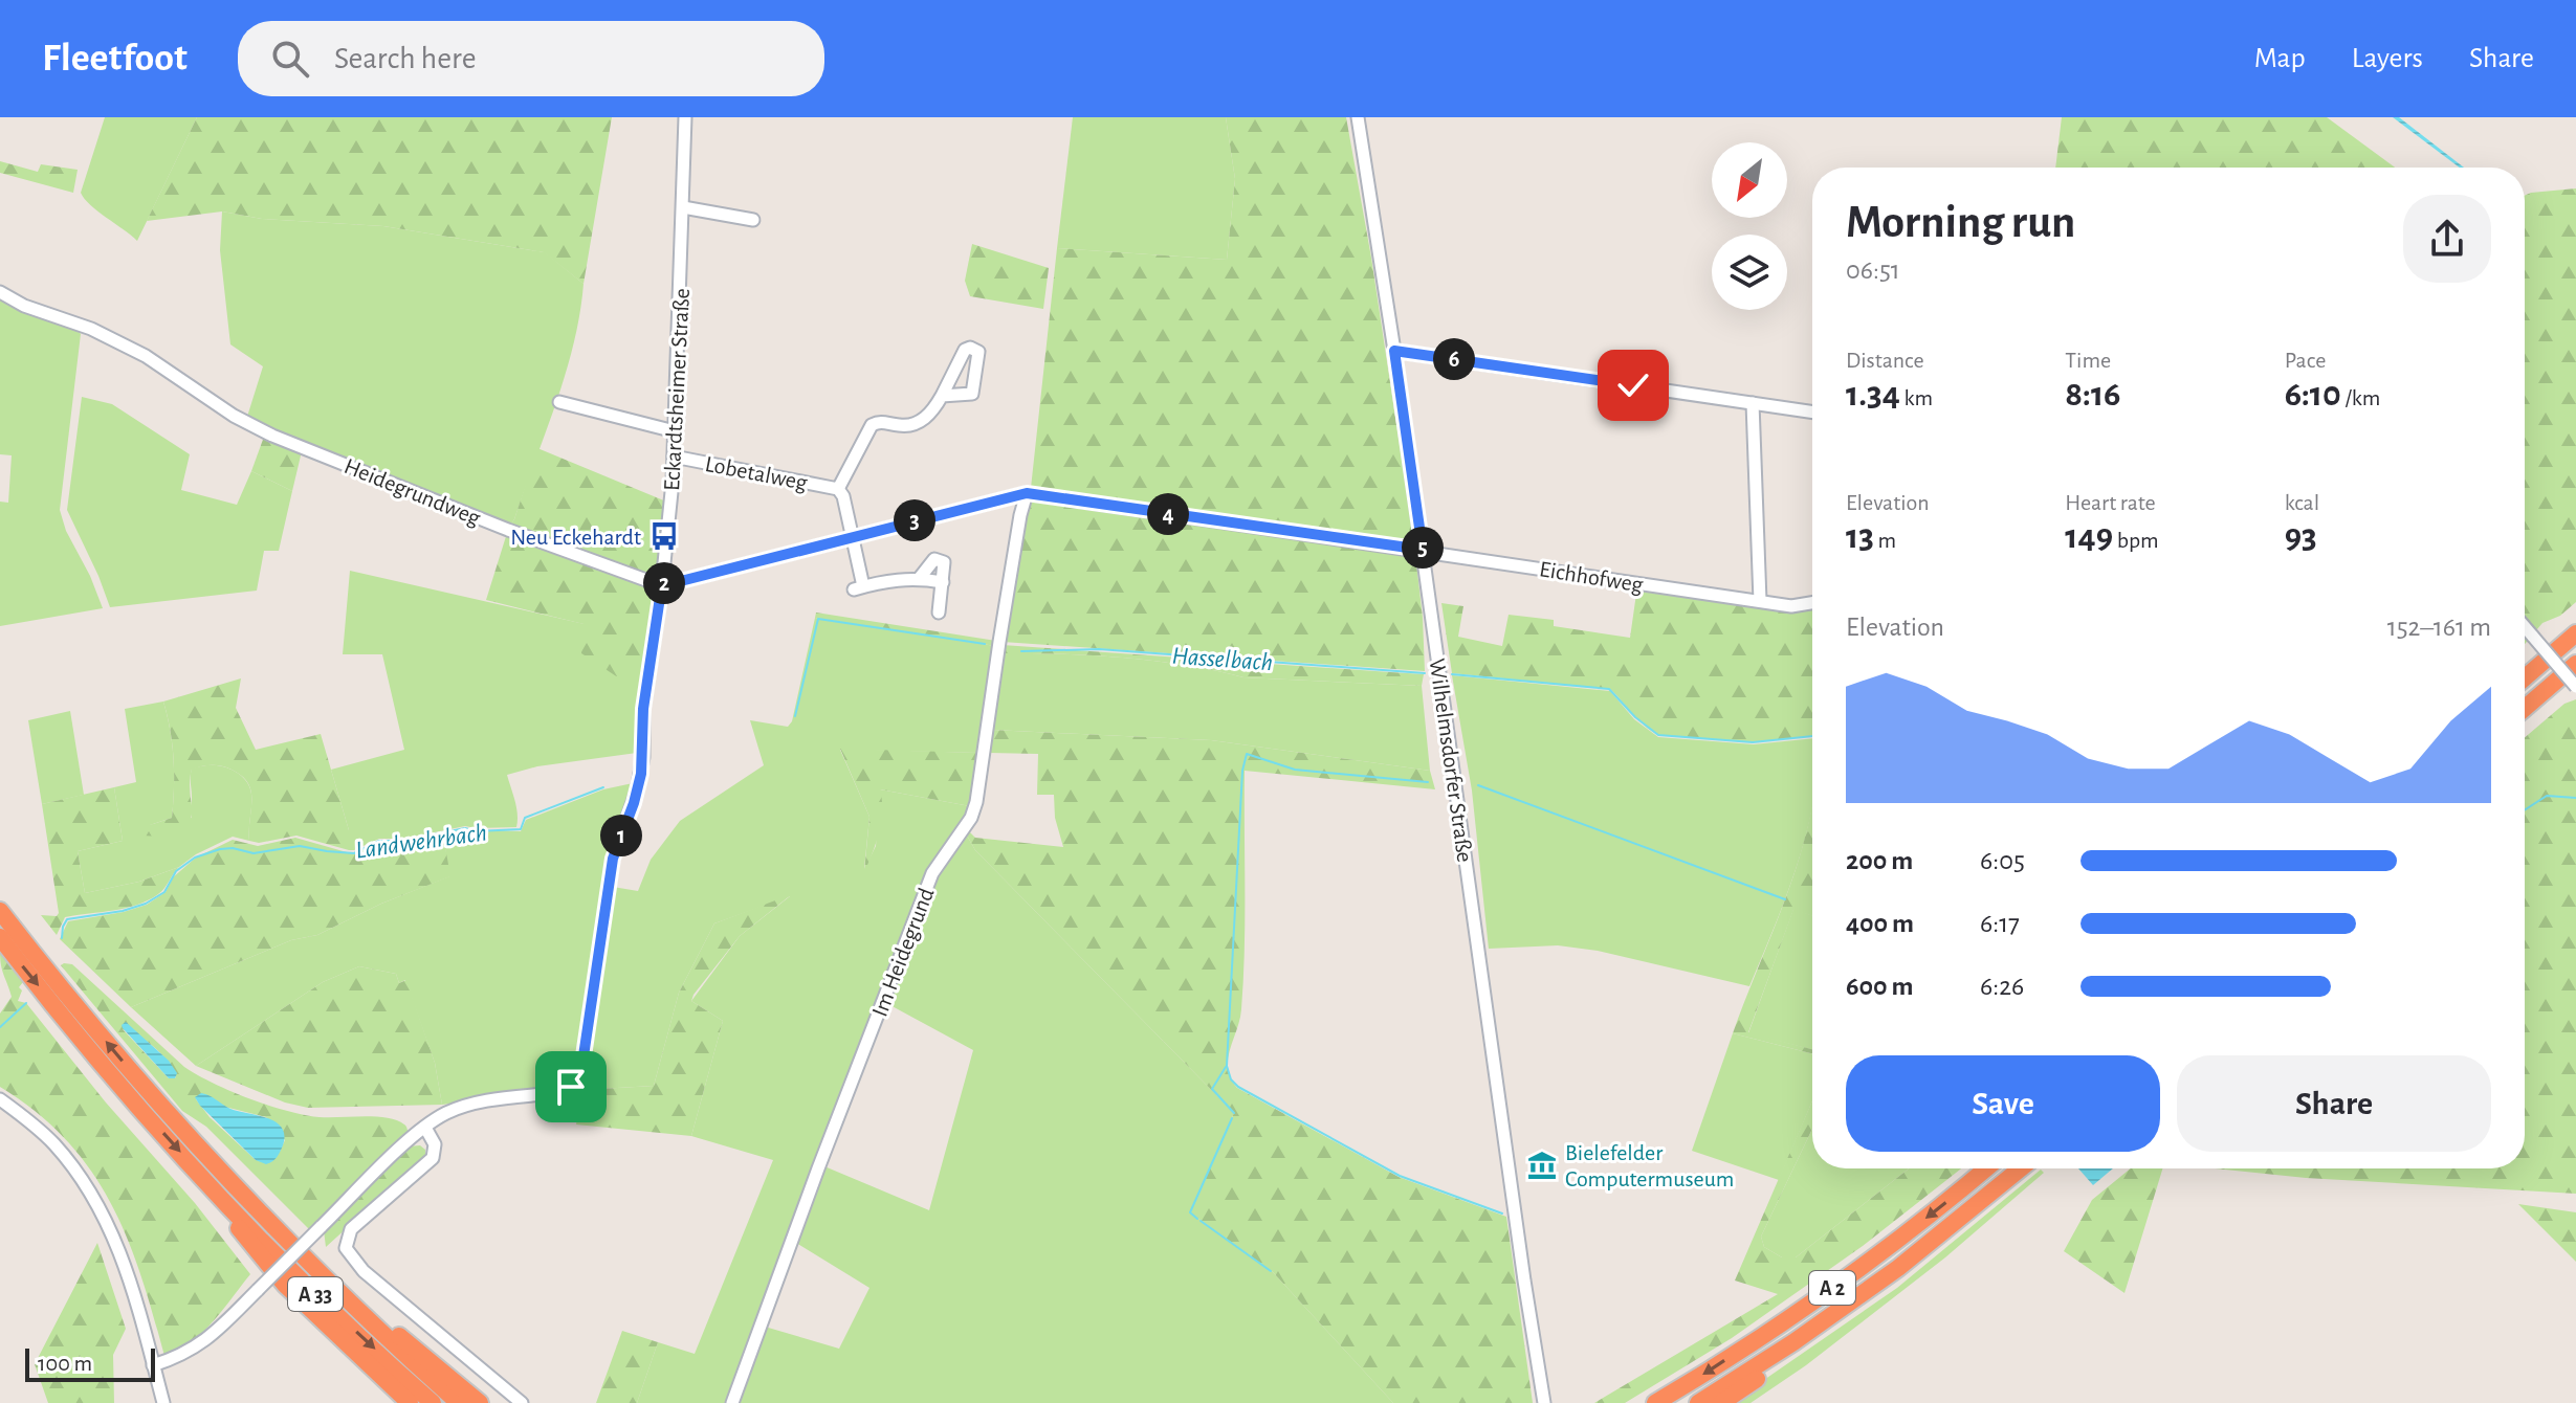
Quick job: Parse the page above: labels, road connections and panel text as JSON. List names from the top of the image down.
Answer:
{
  "streets": {
    "highway": ["A 2", "A 33"],
    "street": [
      "Eckardtsheimer Straße",
      "Lobetalweg",
      "Heidegrundweg",
      "Eichhofweg",
      "Wilhelmsdorfer Straße",
      "Im Heidegrund"
    ]
  },
  "crossings": [
    ["Eckardtsheimer Straße", "Lobetalweg"],
    ["Eckardtsheimer Straße", "Heidegrundweg"],
    ["Eichhofweg", "Wilhelmsdorfer Straße"]
  ],
  "water": ["Hasselbach", "Landwehrbach"],
  "places": {
    "bus stop": ["Neu Eckehardt"],
    "museum": ["Bielefelder Computermuseum"]
  },
  "scale_bar": "100 m",
  "north": "bottom left",
  "page": {
    "header": "Fleetfoot",
    "search": "Search here",
    "nav": ["Map", "Layers", "Share"],
    "heading": ["Morning run", "06:51"],
    "stats": [
      ["Distance", "1.34 km"],
      ["Time", "8:16"],
      ["Pace", "6:10 /km"],
      ["Elevation", "13 m"],
      ["Heart rate", "149 bpm"],
      ["kcal", "93"]
    ],
    "pins": [
      "6",
      "4",
      "3",
      "5",
      "2",
      "1"
    ],
    "chart": ["Elevation", "152–161 m"],
    "list": [
      {
        "name": "200 m",
        "note": "6:05"
      },
      {
        "name": "400 m",
        "note": "6:17"
      },
      {
        "name": "600 m",
        "note": "6:26"
      }
    ],
    "buttons": ["Save", "Share"],
    "scale": "100 m"
  }
}
